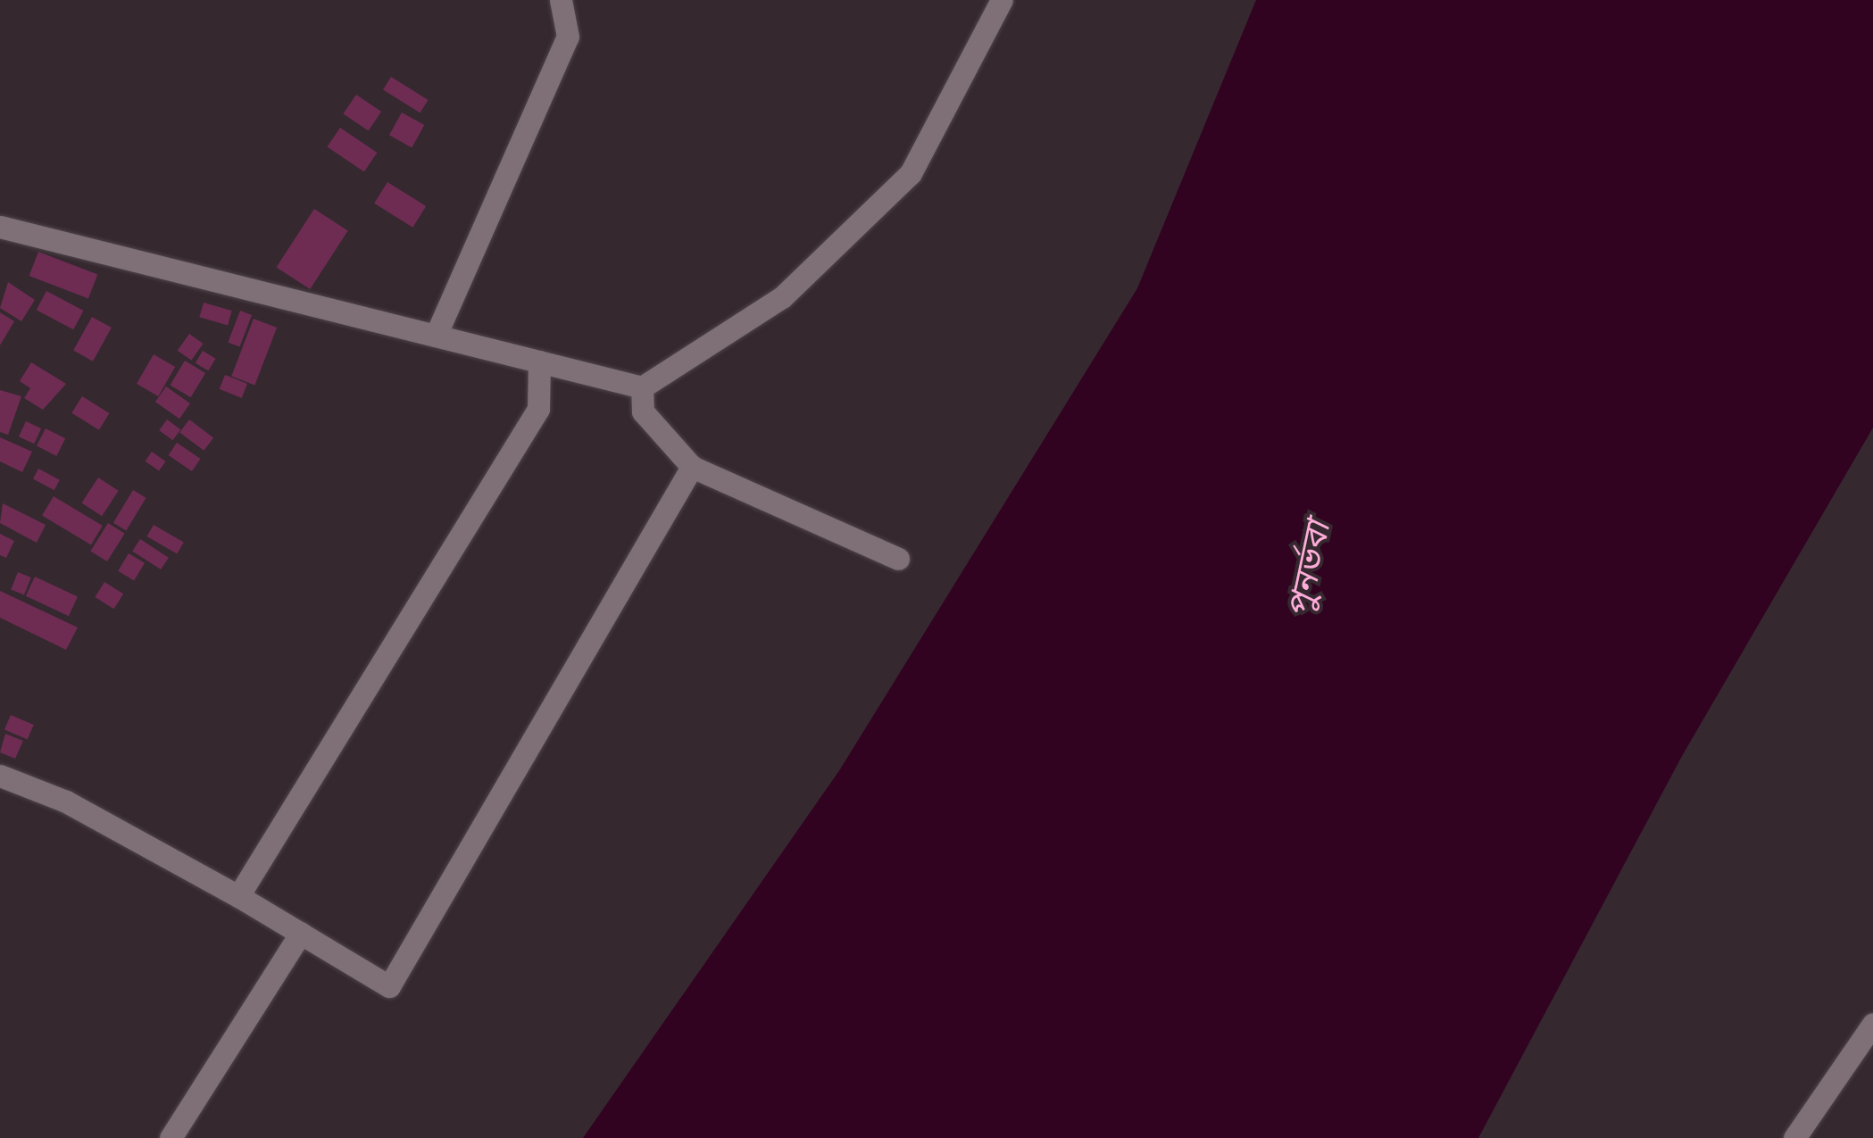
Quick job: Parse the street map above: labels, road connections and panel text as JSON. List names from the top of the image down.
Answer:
{
  "water": ["পুনর্ভবা"]
}
